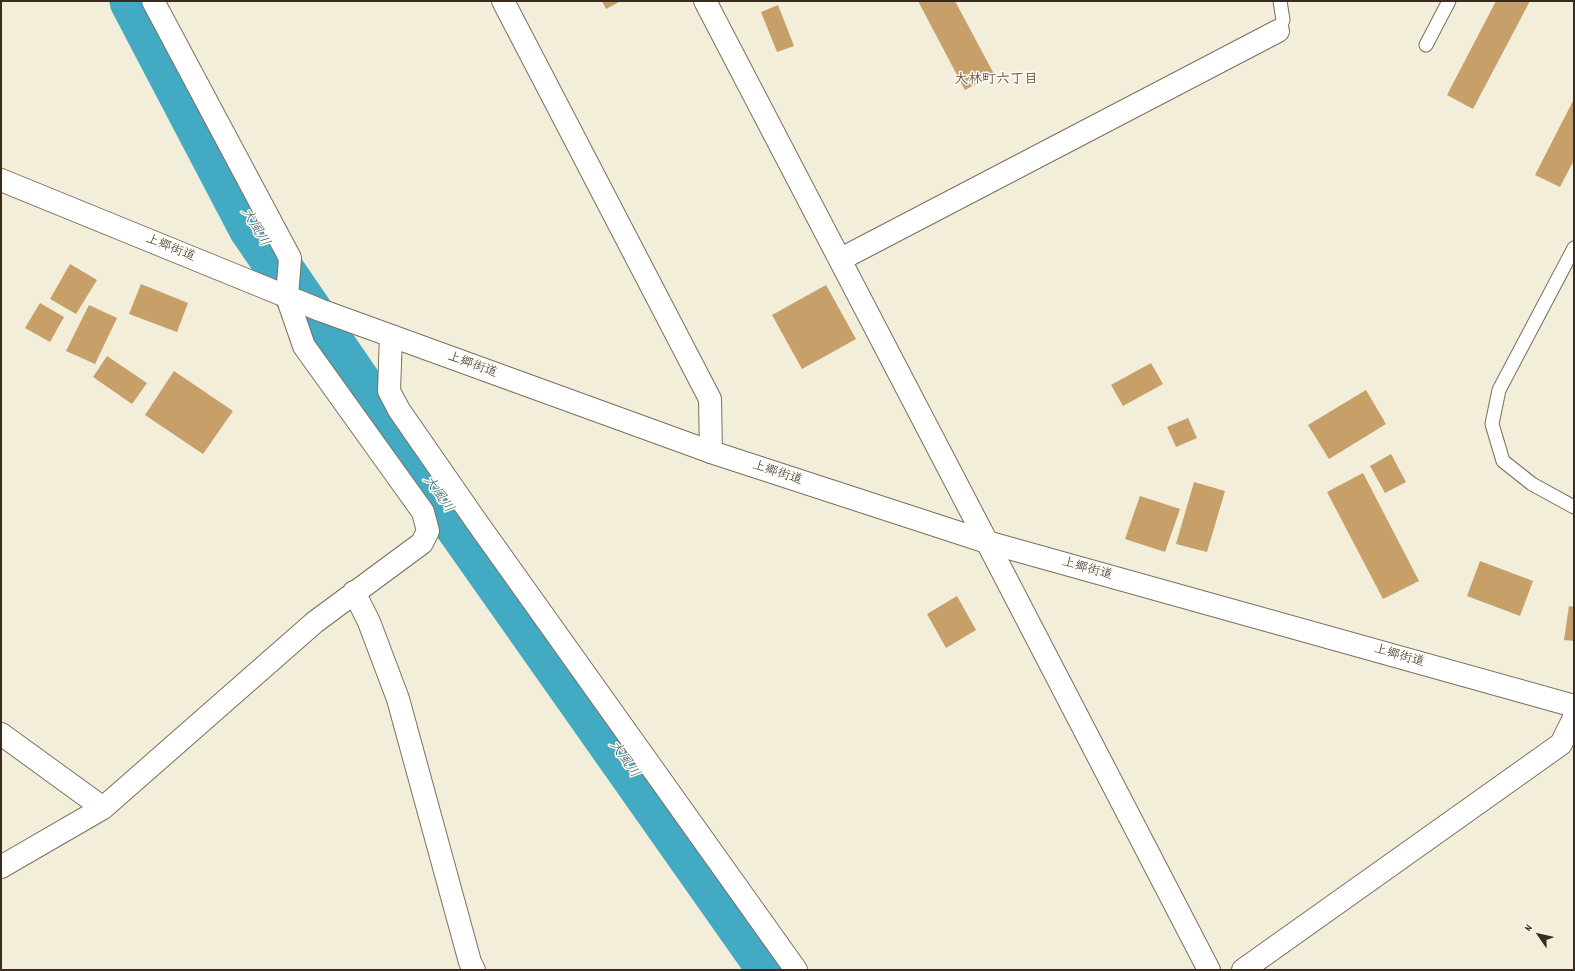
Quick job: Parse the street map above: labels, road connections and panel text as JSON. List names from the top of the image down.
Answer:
{
  "streets": {
    "street": ["上郷街道"]
  },
  "districts": ["大林町六丁目"],
  "water": ["大風川"],
  "north": "top left"
}
